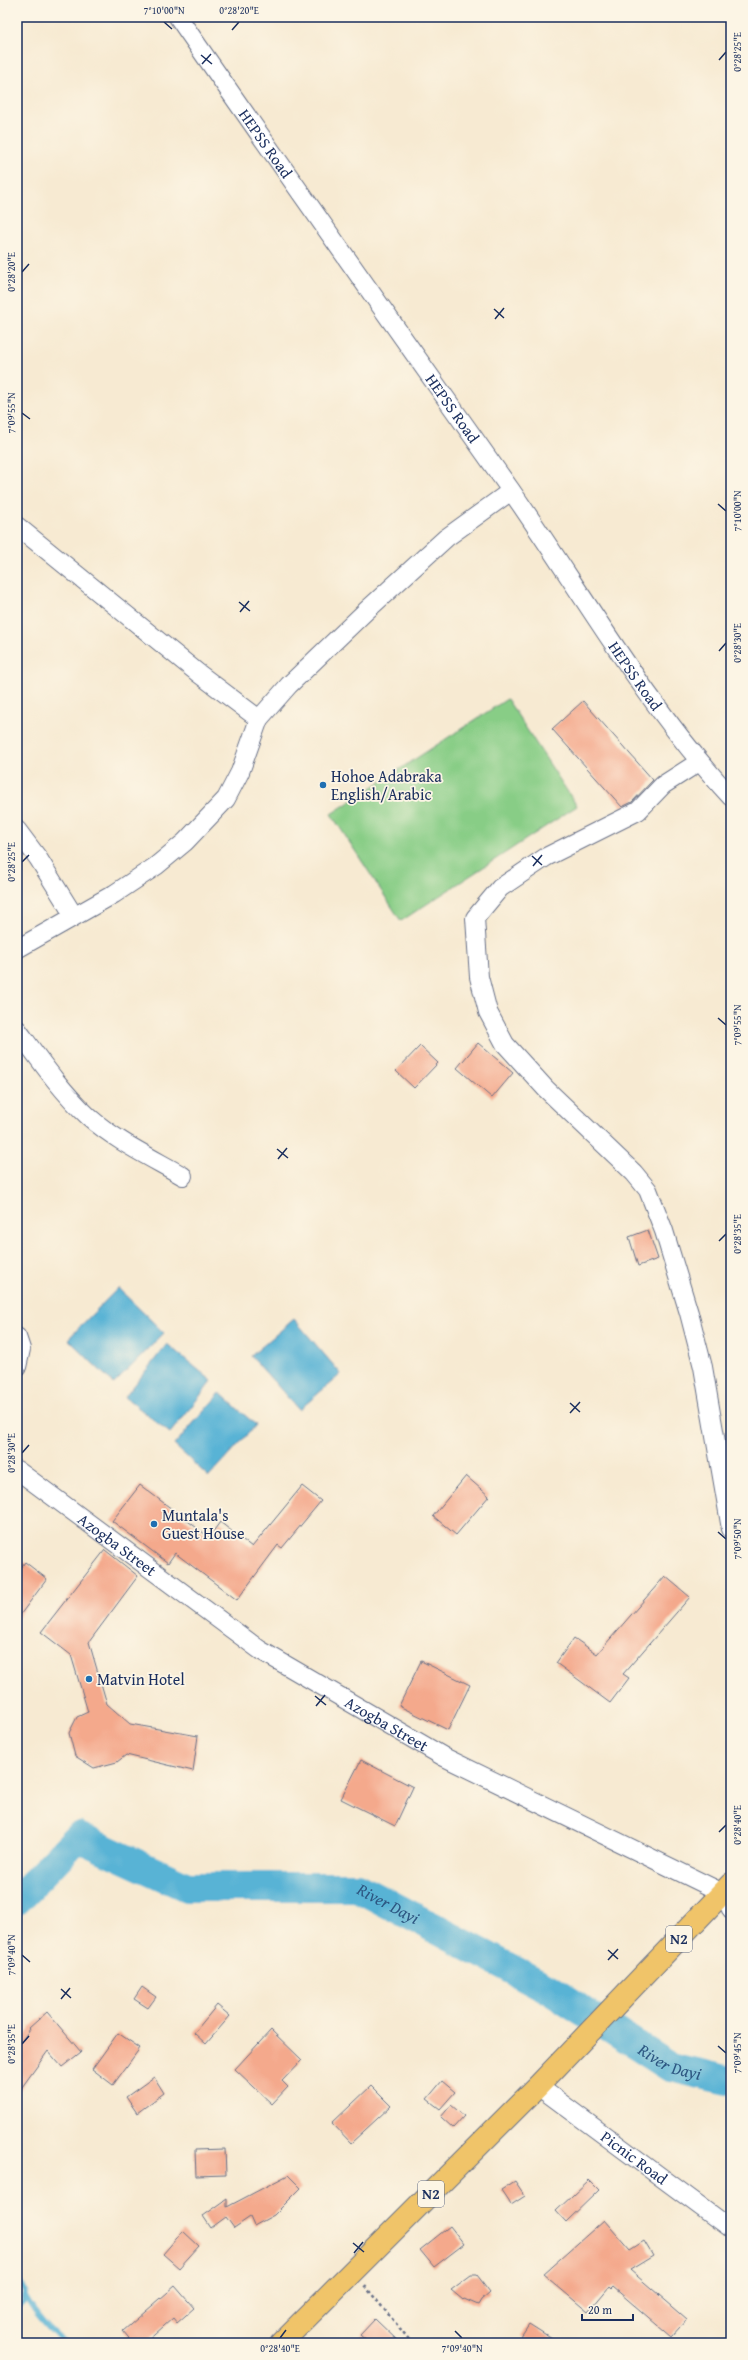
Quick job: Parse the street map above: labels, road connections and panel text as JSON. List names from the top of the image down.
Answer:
{
  "streets": {
    "highway": ["N2"],
    "street": ["HEPSS Road", "Azogba Street", "Picnic Road"]
  },
  "crossings": [
    ["Azogba Street", "N2"],
    ["N2", "Picnic Road"]
  ],
  "water": ["River Dayi"],
  "places": ["Hohoe Adabraka English/Arabic", "Muntala's Guest House", "Matvin Hotel"],
  "scale_bar": "20 m",
  "coordinates": [
    "7°10'00\"N",
    "0°28'20\"E",
    "0°28'25\"E",
    "7°09'55\"N",
    "0°28'30\"E",
    "0°28'35\"E",
    "7°09'50\"N",
    "0°28'40\"E",
    "7°09'40\"N",
    "7°09'45\"N"
  ]
}
